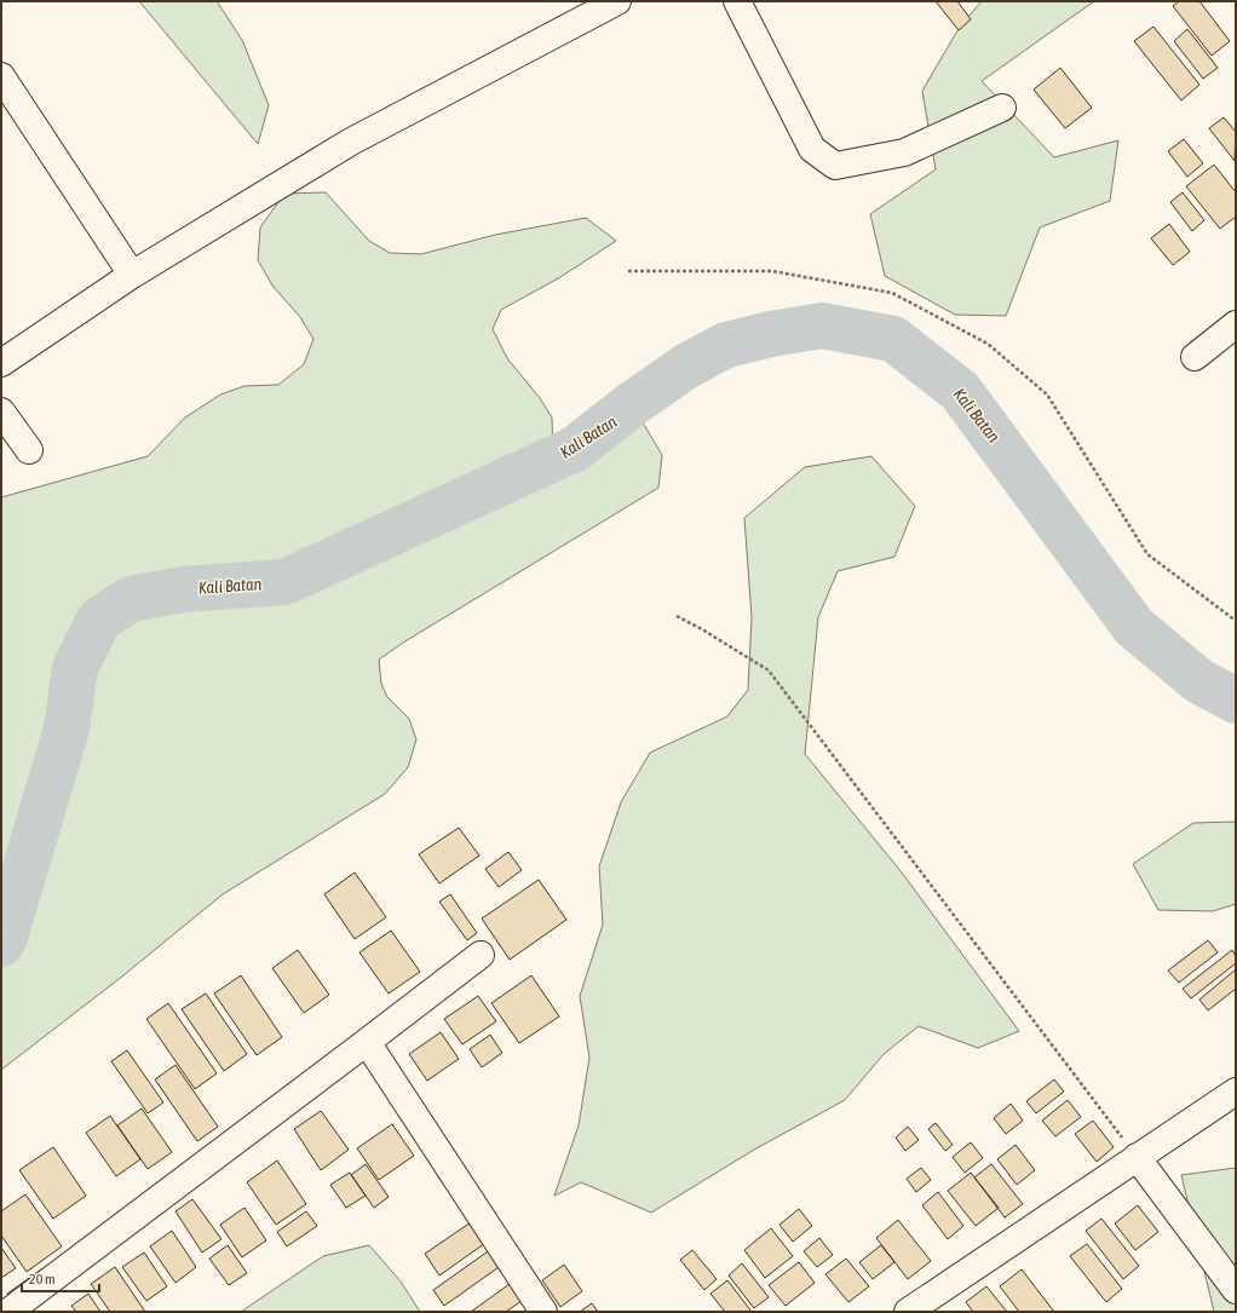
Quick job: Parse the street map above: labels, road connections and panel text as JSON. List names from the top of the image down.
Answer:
{
  "water": ["Kali Batan"],
  "scale_bar": "20 m"
}
